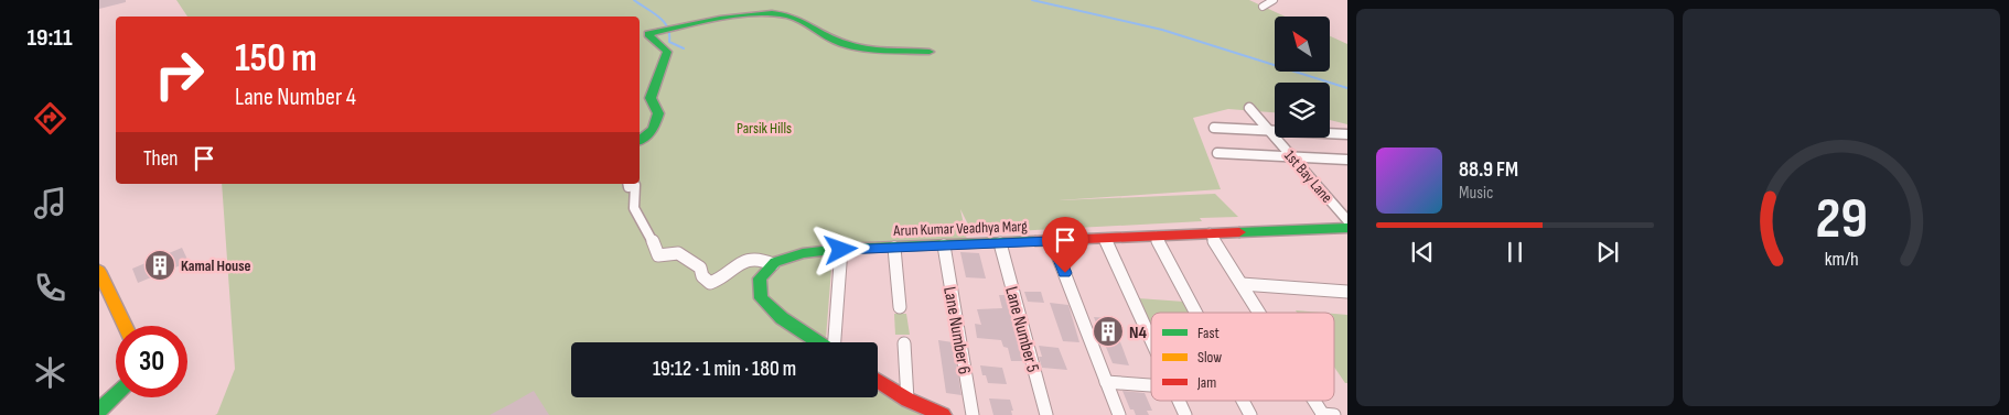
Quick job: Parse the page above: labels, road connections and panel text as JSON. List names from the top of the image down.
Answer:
{
  "streets": {
    "street": [
      "1st Bay Lane",
      "Arun Kumar Veadhya Marg",
      "Lane Number 5",
      "Lane Number 6"
    ]
  },
  "crossings": [
    ["Arun Kumar Veadhya Marg", "Lane Number 5"],
    ["Arun Kumar Veadhya Marg", "Lane Number 6"]
  ],
  "parks": ["Parsik Hills"],
  "places": {
    "building": ["Kamal House", "N4"]
  },
  "legend": ["Fast", "Slow", "Jam"],
  "north": "top left",
  "page": {
    "tabs": "19:11",
    "turn": ["150 m", "Lane Number 4"],
    "then": "Then",
    "song": ["88.9 FM", "Music"],
    "limit": "30",
    "trip": "19:12 · 1 min · 180 m",
    "gauge": ["29", "km/h"]
  }
}
